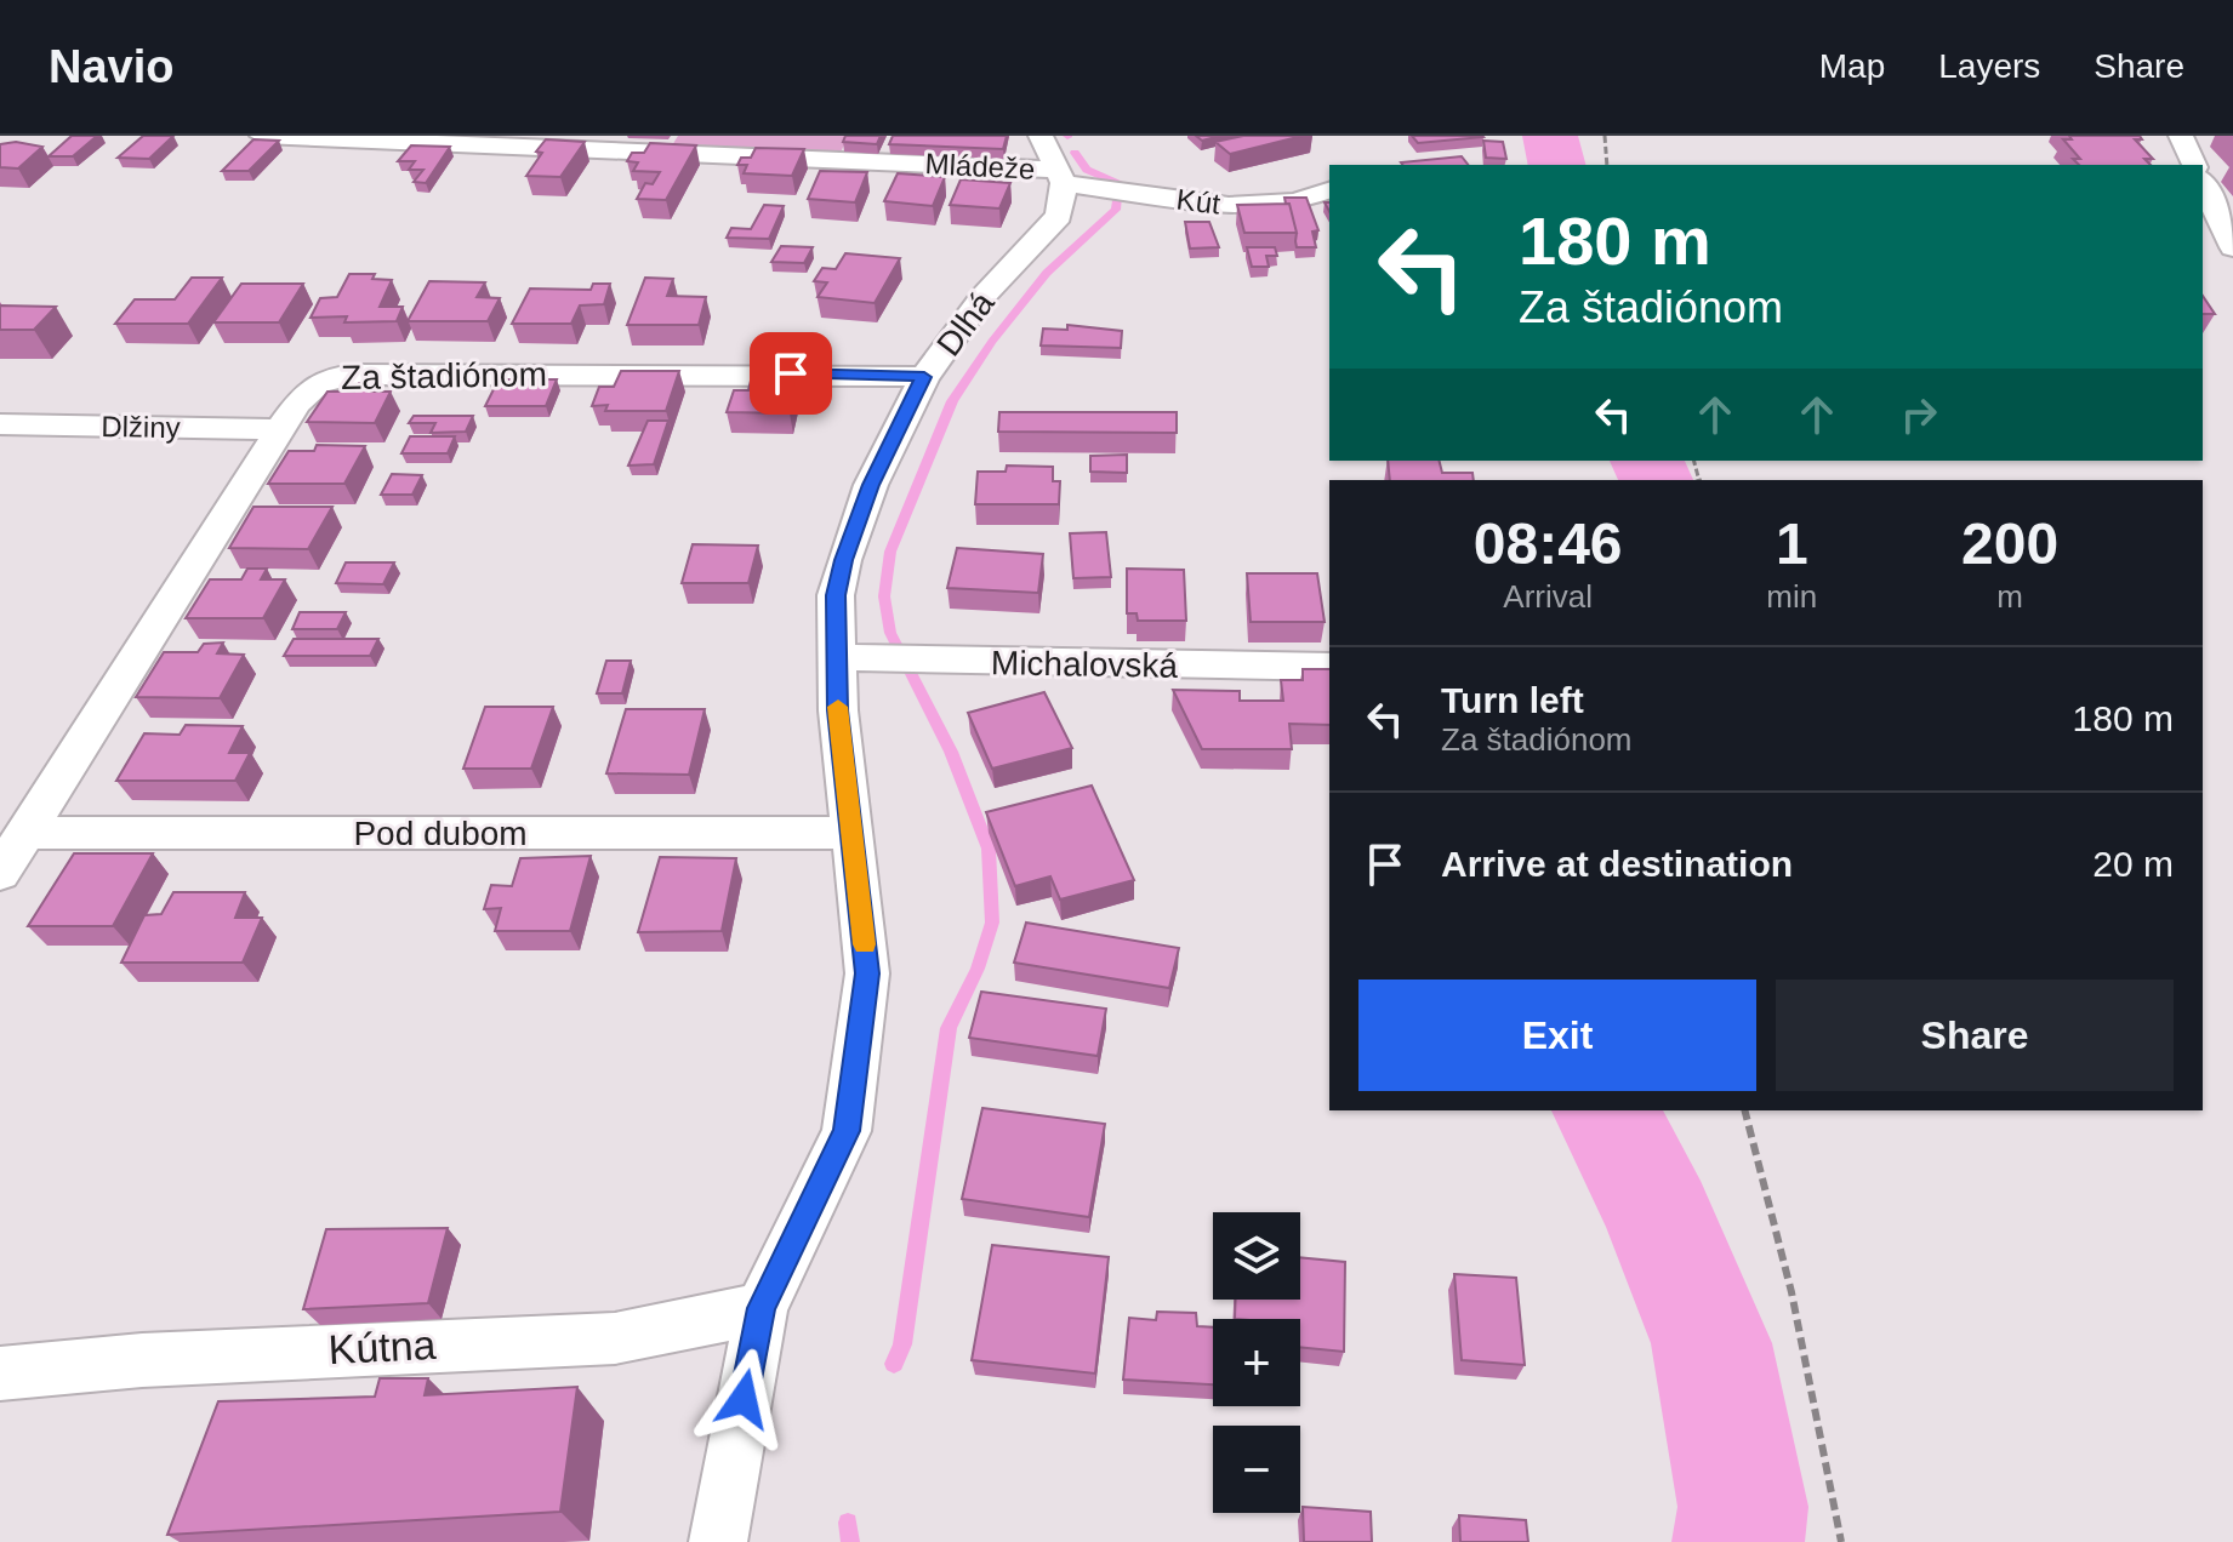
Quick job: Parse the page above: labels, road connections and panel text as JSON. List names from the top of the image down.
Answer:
{
  "streets": {
    "street": [
      "Mládeže",
      "Kút",
      "Dlhá",
      "Za štadiónom",
      "Dlžiny",
      "Michalovská",
      "Pod dubom",
      "Kútna"
    ]
  },
  "crossings": [
    ["Mládeže", "Kút"],
    ["Mládeže", "Dlhá"],
    ["Kút", "Dlhá"],
    ["Dlhá", "Za štadiónom"],
    ["Dlhá", "Michalovská"],
    ["Dlhá", "Pod dubom"],
    ["Dlhá", "Kútna"],
    ["Za štadiónom", "Dlžiny"],
    ["Za štadiónom", "Pod dubom"]
  ],
  "page": {
    "header": "Navio",
    "nav": ["Map", "Layers", "Share"],
    "turn": ["180 m", "Za štadiónom"],
    "eta": [
      "08:46",
      "Arrival",
      "1",
      "min",
      "200",
      "m"
    ],
    "list": [
      {
        "name": "Turn left",
        "note": "Za štadiónom",
        "value": "180 m"
      },
      {
        "name": "Arrive at destination",
        "value": "20 m"
      }
    ],
    "buttons": ["Exit", "Share"],
    "map_buttons": ["+", "−"]
  }
}
